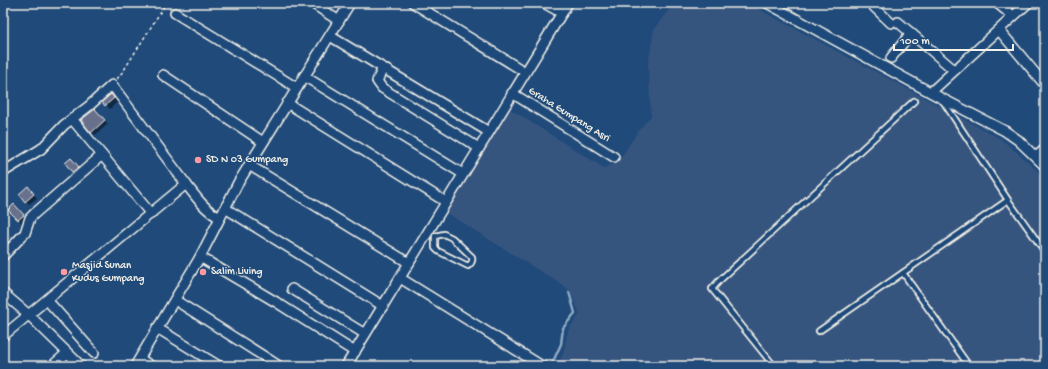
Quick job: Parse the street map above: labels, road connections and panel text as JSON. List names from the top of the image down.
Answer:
{
  "streets": {
    "street": ["Graha Gumpang Asri"]
  },
  "places": ["SD N 03 Gumpang", "Masjid Sunan Kudus Gumpang", "Salim Living"],
  "scale_bar": "100 m"
}
